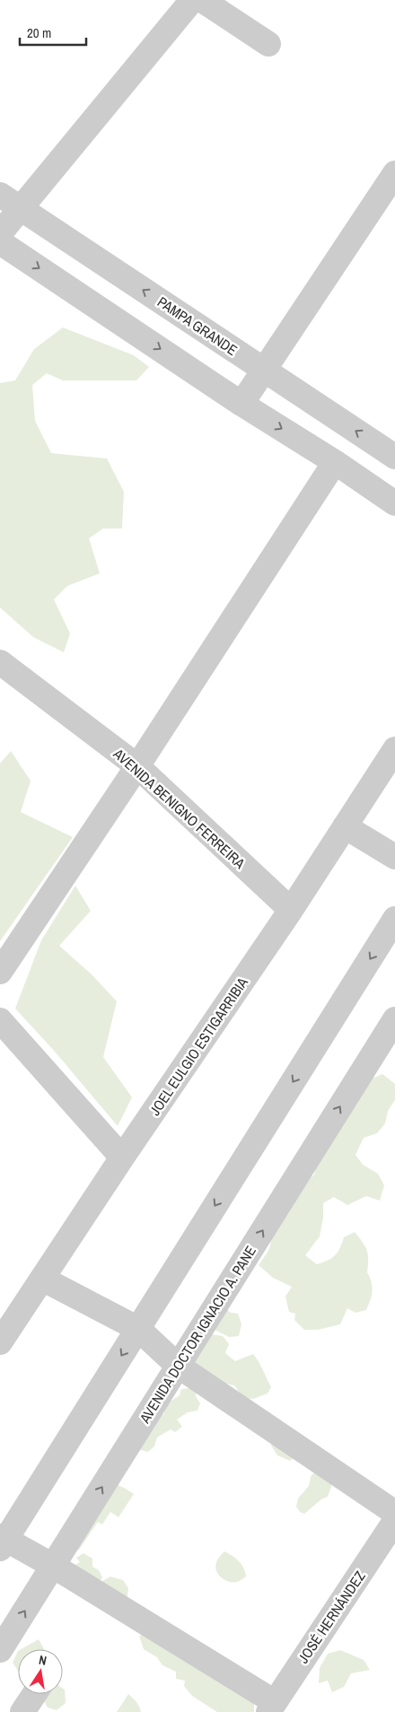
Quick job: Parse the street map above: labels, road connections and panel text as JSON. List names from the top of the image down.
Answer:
{
  "streets": {
    "street": [
      "PAMPA GRANDE",
      "AVENIDA BENIGNO FERREIRA",
      "JOEL EULGIO ESTIGARRIBIA",
      "AVENIDA DOCTOR IGNACIO A. PANE",
      "JOSÉ HERNÁNDEZ"
    ]
  },
  "crossings": [
    ["AVENIDA BENIGNO FERREIRA", "JOEL EULGIO ESTIGARRIBIA"]
  ],
  "scale_bar": "20 m",
  "north": "top"
}
